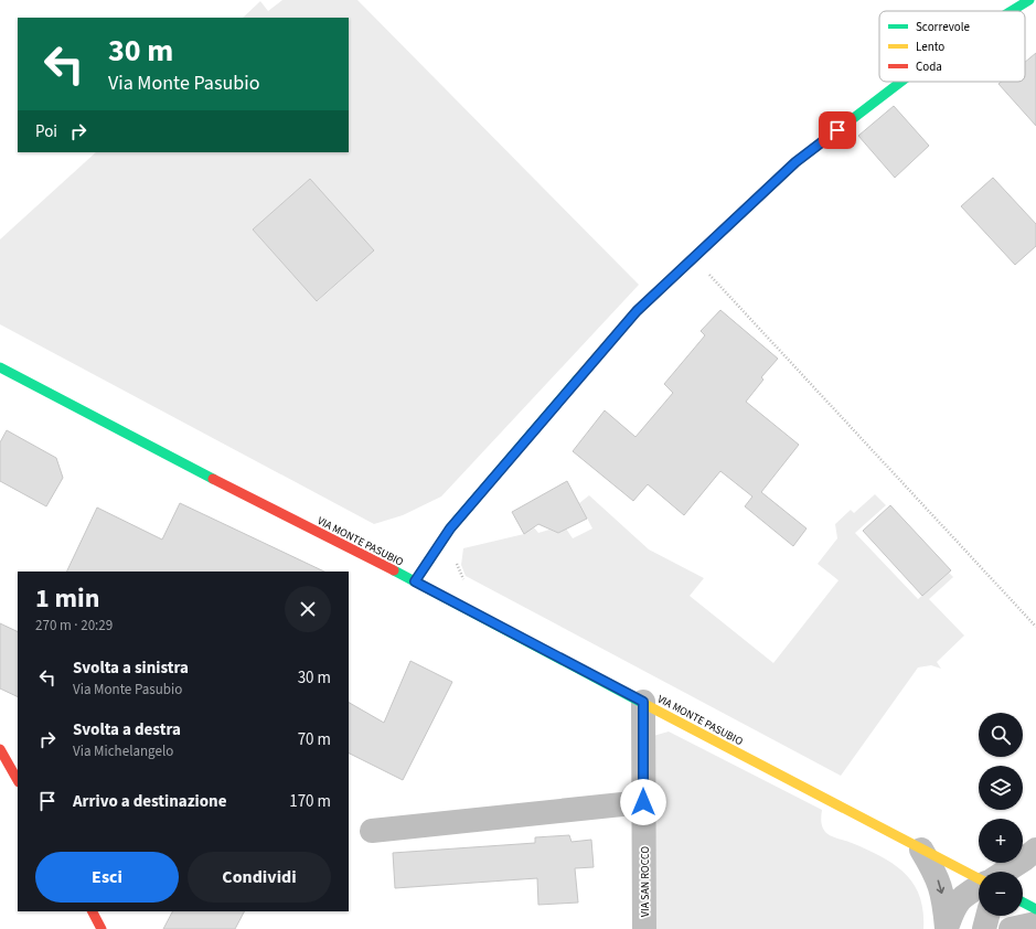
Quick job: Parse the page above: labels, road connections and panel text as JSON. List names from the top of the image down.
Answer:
{
  "streets": {
    "main road": ["VIA MONTE PASUBIO"],
    "street": ["VIA SAN ROCCO"]
  },
  "crossings": [
    ["VIA MONTE PASUBIO", "VIA SAN ROCCO"]
  ],
  "legend": ["Scorrevole", "Lento", "Coda"],
  "page": {
    "turn": ["30 m", "Via Monte Pasubio"],
    "then": "Poi",
    "heading": ["1 min", "270 m · 20:29"],
    "list": [
      {
        "name": "Svolta a sinistra",
        "note": "Via Monte Pasubio",
        "value": "30 m"
      },
      {
        "name": "Svolta a destra",
        "note": "Via Michelangelo",
        "value": "70 m"
      },
      {
        "name": "Arrivo a destinazione",
        "value": "170 m"
      }
    ],
    "map_buttons": ["+", "−"],
    "buttons": ["Esci", "Condividi"]
  }
}
